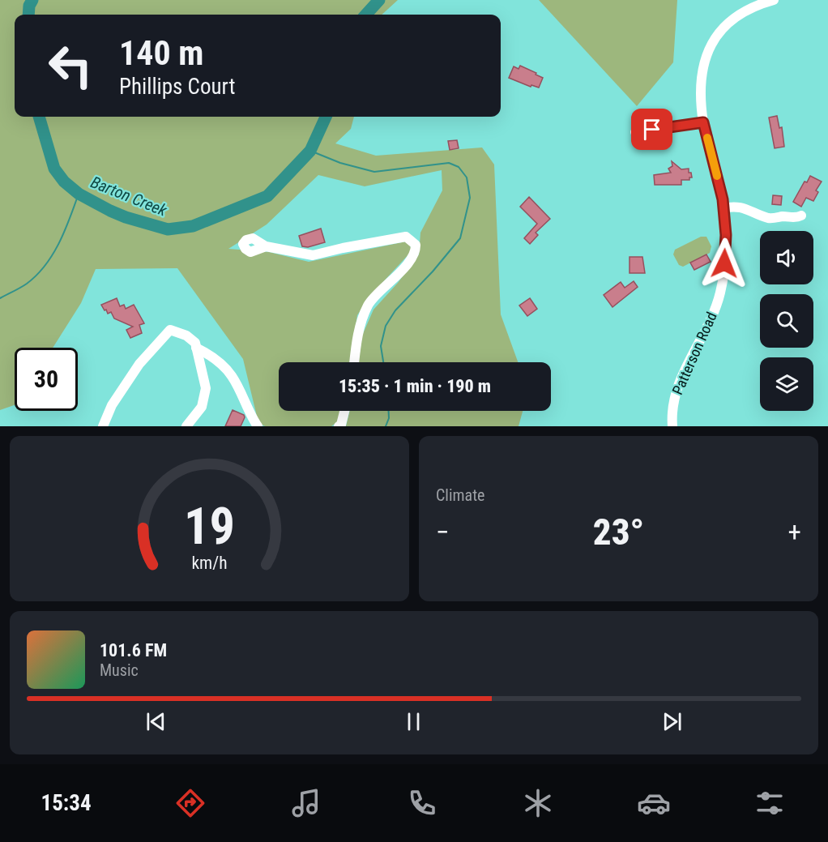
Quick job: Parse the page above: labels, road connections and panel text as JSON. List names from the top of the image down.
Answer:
{
  "streets": {
    "street": ["Patterson Road"]
  },
  "water": ["Barton Creek"],
  "page": {
    "turn": ["140 m", "Phillips Court"],
    "limit": "30",
    "trip": "15:35 · 1 min · 190 m",
    "tile": "Climate",
    "heat": ["−", "23°", "+"],
    "song": ["101.6 FM", "Music"],
    "tabs": "15:34",
    "gauge": ["19", "km/h"]
  }
}
